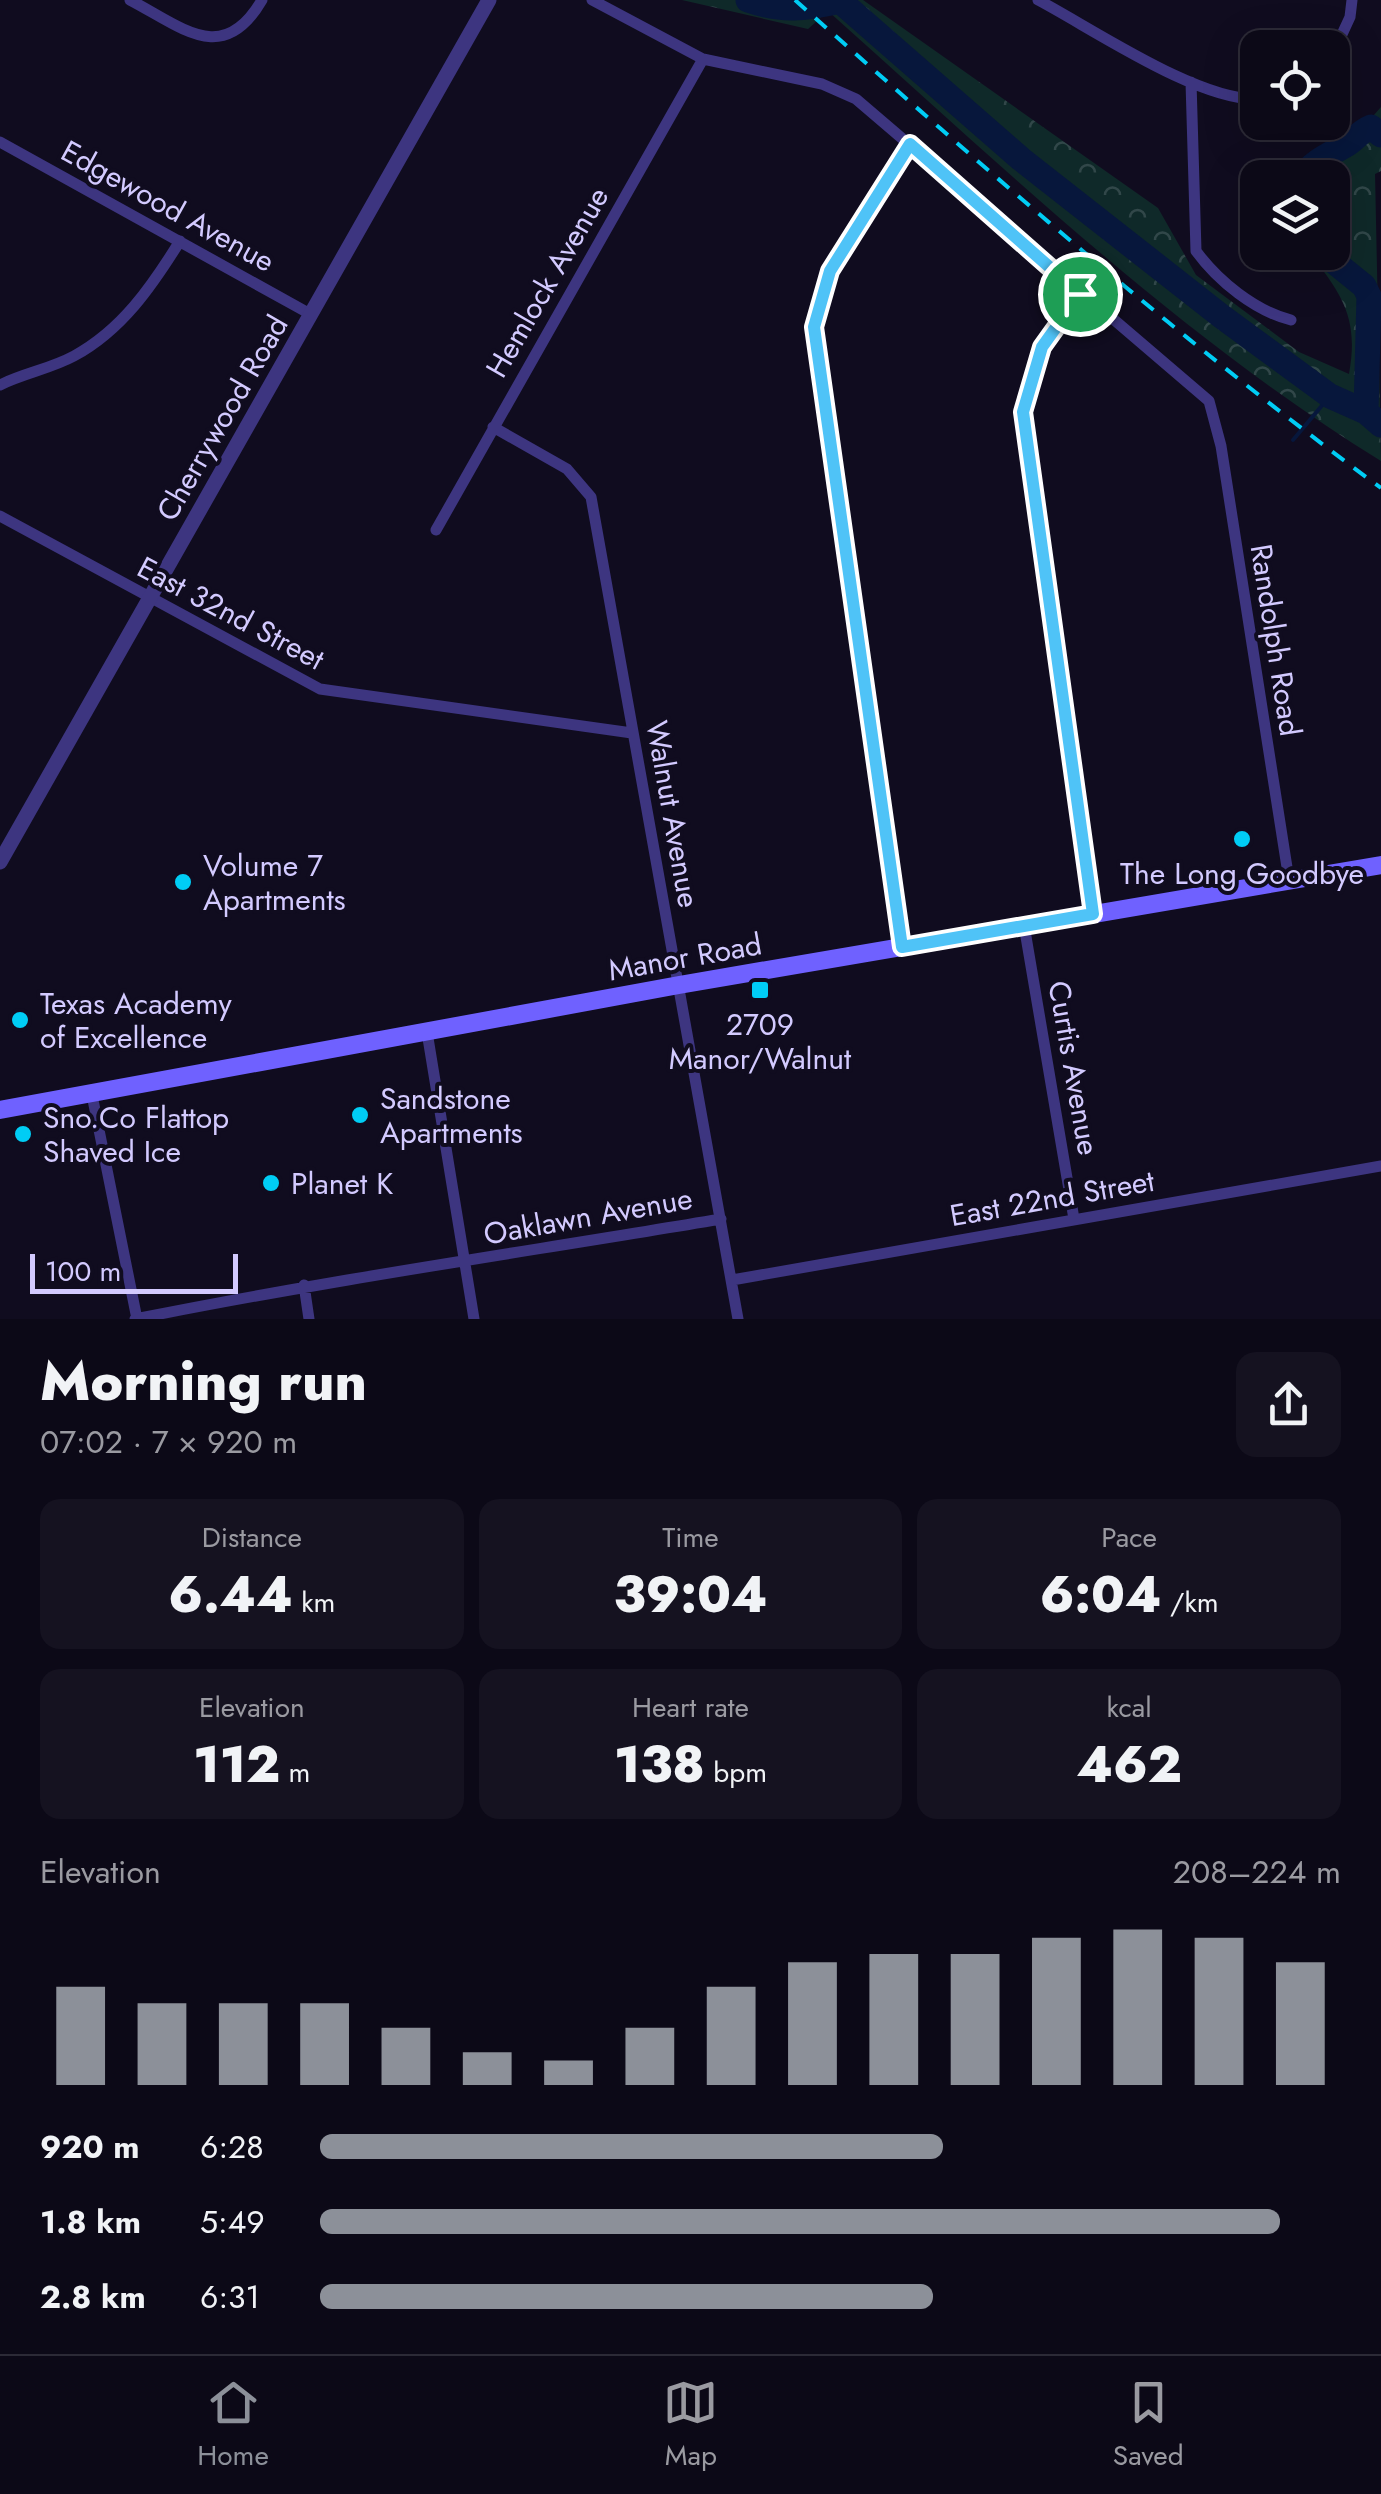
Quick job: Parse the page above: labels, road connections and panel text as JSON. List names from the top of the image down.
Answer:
{
  "streets": {
    "main road": ["Manor Road"],
    "street": [
      "Edgewood Avenue",
      "Hemlock Avenue",
      "Cherrywood Road",
      "East 32nd Street",
      "Randolph Road",
      "Walnut Avenue",
      "Curtis Avenue",
      "East 22nd Street",
      "Oaklawn Avenue"
    ]
  },
  "crossings": [
    ["Edgewood Avenue", "Cherrywood Road"],
    ["Hemlock Avenue", "Walnut Avenue"],
    ["Cherrywood Road", "East 32nd Street"],
    ["East 32nd Street", "Walnut Avenue"],
    ["Randolph Road", "Manor Road"],
    ["Walnut Avenue", "Manor Road"],
    ["Walnut Avenue", "East 22nd Street"],
    ["Walnut Avenue", "Oaklawn Avenue"],
    ["Manor Road", "Curtis Avenue"],
    ["Curtis Avenue", "East 22nd Street"]
  ],
  "places": {
    "other": [
      "The Long Goodbye",
      "Volume 7 Apartments",
      "Texas Academy of Excellence",
      "Sandstone Apartments",
      "Sno.Co Flattop Shaved Ice",
      "Planet K"
    ],
    "transit": ["2709 Manor/Walnut"]
  },
  "scale_bar": "100 m",
  "page": {
    "scale": "100 m",
    "heading": ["Morning run", "07:02 · 7 × 920 m"],
    "stats": [
      ["Distance", "6.44 km"],
      ["Time", "39:04"],
      ["Pace", "6:04 /km"],
      ["Elevation", "112 m"],
      ["Heart rate", "138 bpm"],
      ["kcal", "462"]
    ],
    "chart": ["Elevation", "208–224 m"],
    "list": [
      {
        "name": "920 m",
        "note": "6:28"
      },
      {
        "name": "1.8 km",
        "note": "5:49"
      },
      {
        "name": "2.8 km",
        "note": "6:31"
      }
    ],
    "tabs": ["Home", "Map", "Saved"]
  }
}
